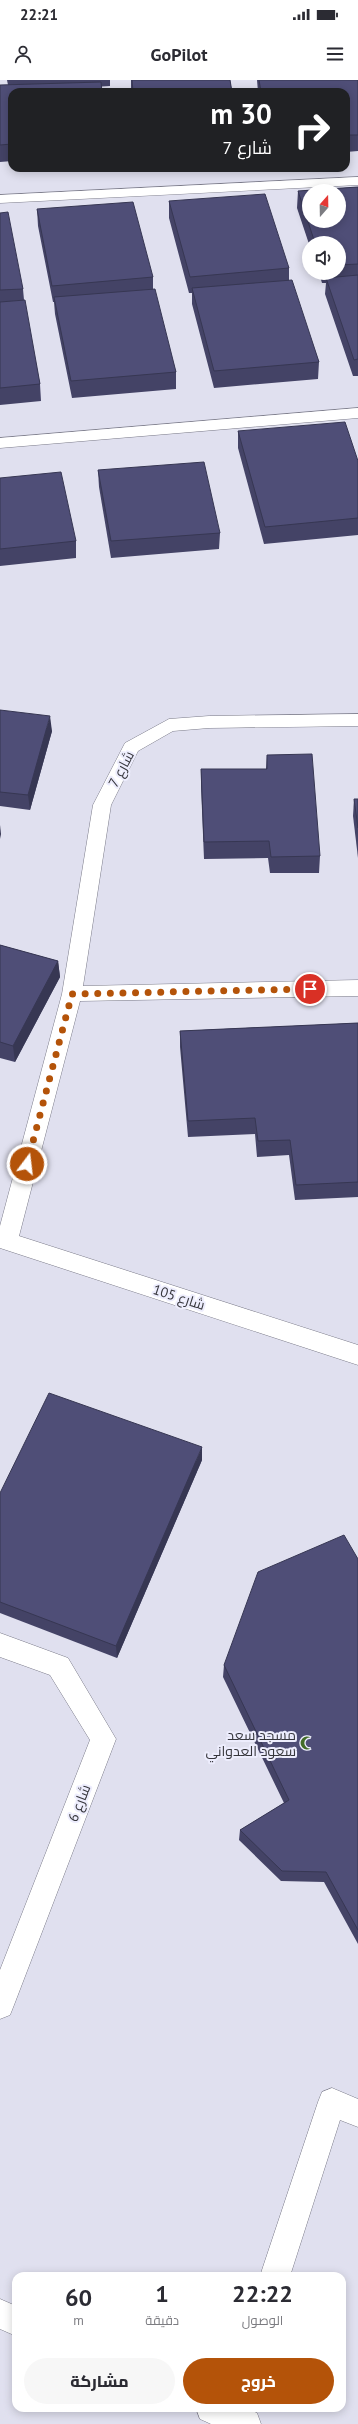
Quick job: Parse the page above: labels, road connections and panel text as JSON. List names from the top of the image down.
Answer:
{
  "streets": {
    "street": ["شارع 7", "شارع 105", "شارع 6"]
  },
  "crossings": [
    ["شارع 7", "شارع 105"]
  ],
  "places": {
    "mosque": ["مسجد سعد سعود العدواني"]
  },
  "north": "top",
  "page": {
    "status": "22:21",
    "header": "GoPilot",
    "turn": ["30 m", "شارع 7"],
    "eta": [
      "22:22",
      "الوصول",
      "1",
      "دقيقة",
      "60",
      "m"
    ],
    "buttons": ["خروج", "مشاركة"]
  }
}
